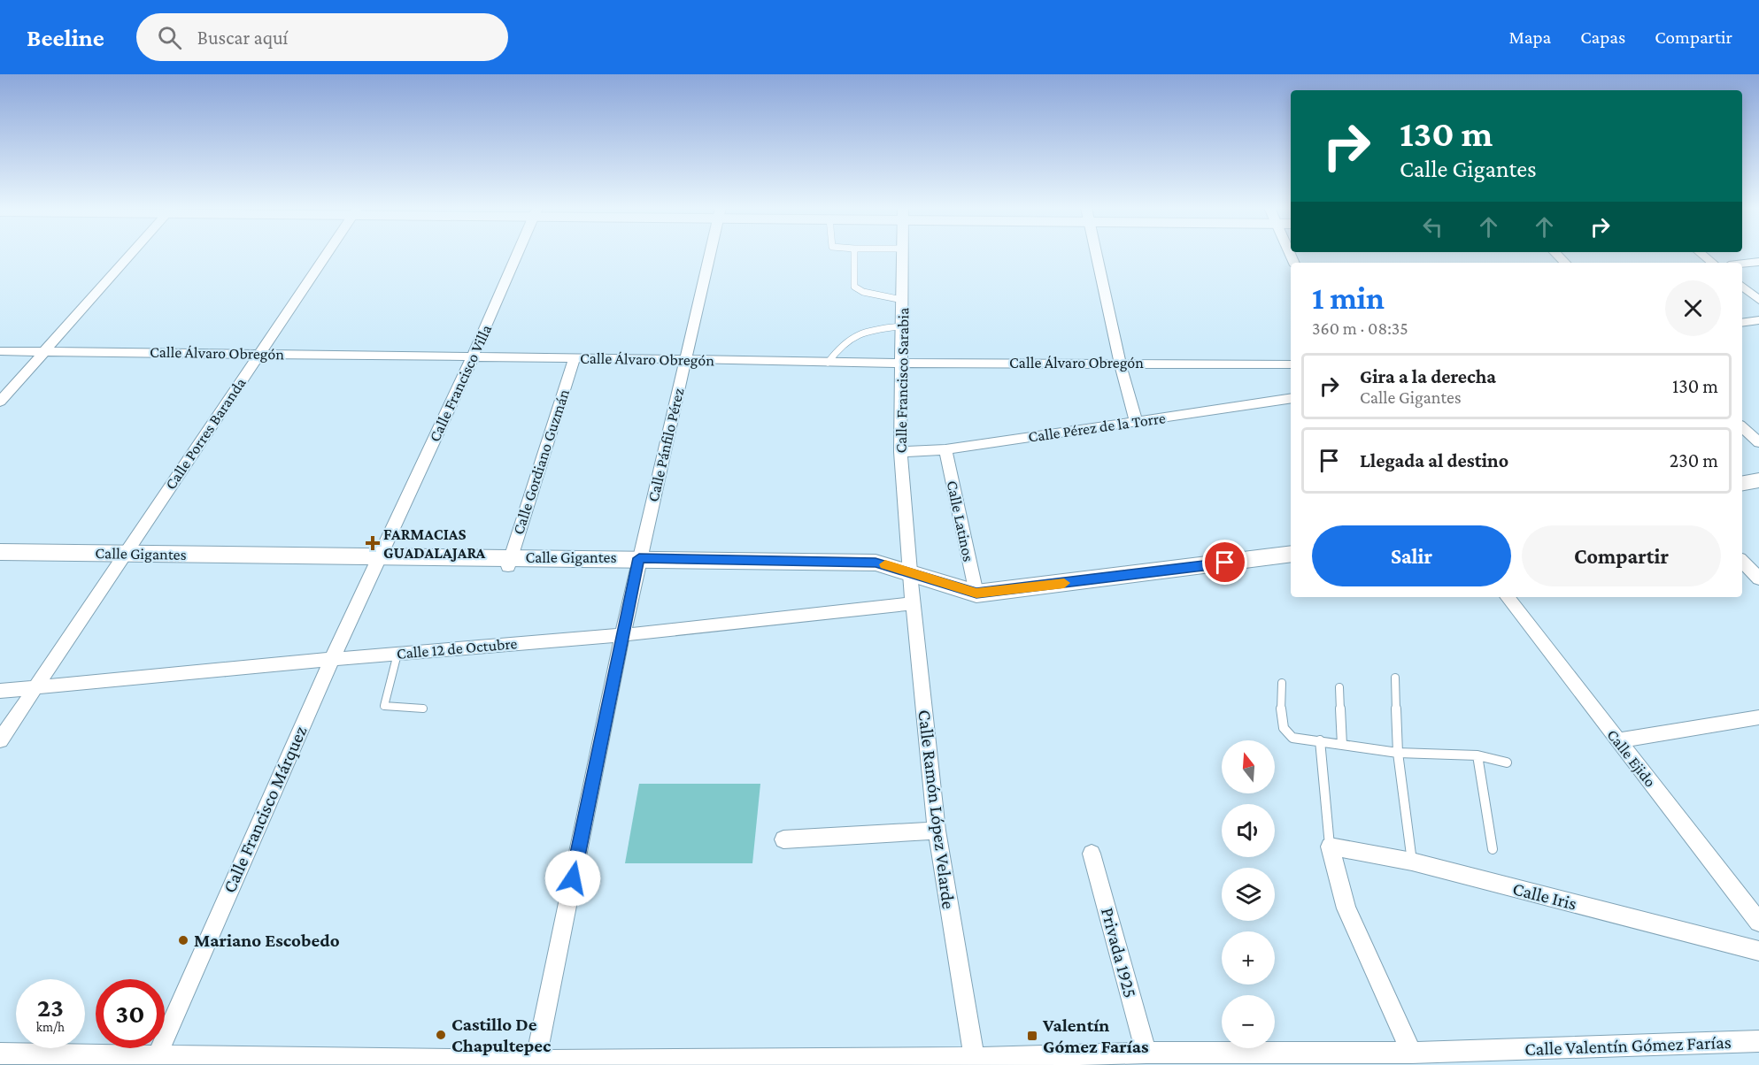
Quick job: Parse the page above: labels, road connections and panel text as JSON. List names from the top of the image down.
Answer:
{
  "streets": {
    "main road": ["Calle Gigantes"],
    "street": [
      "Calle Álvaro Obregón",
      "Calle Francisco Sarabia",
      "Calle Francisco Villa",
      "Calle Pérez de la Torre",
      "Calle Porres Baranda",
      "Calle Pánfilo Pérez",
      "Calle Gordiano Guzmán",
      "Calle Latinos",
      "Calle 12 de Octubre",
      "Calle Ejido",
      "Calle Francisco Márquez",
      "Calle Ramón López Velarde",
      "Calle Iris",
      "Privada 1925",
      "Calle Valentín Gómez Farías"
    ]
  },
  "crossings": [
    ["Calle Álvaro Obregón", "Calle Francisco Sarabia"],
    ["Calle Álvaro Obregón", "Calle Francisco Villa"],
    ["Calle Álvaro Obregón", "Calle Porres Baranda"],
    ["Calle Álvaro Obregón", "Calle Pánfilo Pérez"],
    ["Calle Álvaro Obregón", "Calle Gordiano Guzmán"],
    ["Calle Francisco Sarabia", "Calle Pérez de la Torre"],
    ["Calle Francisco Sarabia", "Calle Gigantes"],
    ["Calle Francisco Sarabia", "Calle Ramón López Velarde"],
    ["Calle Francisco Villa", "Calle Gigantes"],
    ["Calle Francisco Villa", "Calle Francisco Márquez"],
    ["Calle Pérez de la Torre", "Calle Latinos"],
    ["Calle Porres Baranda", "Calle Gigantes"],
    ["Calle Porres Baranda", "Calle 12 de Octubre"],
    ["Calle Pánfilo Pérez", "Calle Gigantes"],
    ["Calle Pánfilo Pérez", "Calle 12 de Octubre"],
    ["Calle Pánfilo Pérez", "Calle Valentín Gómez Farías"],
    ["Calle Gordiano Guzmán", "Calle Gigantes"],
    ["Calle Latinos", "Calle Gigantes"],
    ["Calle Gigantes", "Calle Francisco Márquez"],
    ["Calle Gigantes", "Calle Ramón López Velarde"],
    ["Calle 12 de Octubre", "Calle Francisco Márquez"],
    ["Calle 12 de Octubre", "Calle Ramón López Velarde"],
    ["Calle Francisco Márquez", "Calle Valentín Gómez Farías"],
    ["Calle Ramón López Velarde", "Calle Valentín Gómez Farías"],
    ["Privada 1925", "Calle Valentín Gómez Farías"]
  ],
  "places": {
    "health": ["FARMACIAS GUADALAJARA"],
    "other": ["Mariano Escobedo", "Castillo De Chapultepec"],
    "transit": ["Valentín Gómez Farías"]
  },
  "north": "top",
  "page": {
    "header": "Beeline",
    "search": "Buscar aquí",
    "nav": ["Mapa", "Capas", "Compartir"],
    "turn": ["130 m", "Calle Gigantes"],
    "heading": ["1 min", "360 m · 08:35"],
    "list": [
      {
        "name": "Gira a la derecha",
        "note": "Calle Gigantes",
        "value": "130 m"
      },
      {
        "name": "Llegada al destino",
        "value": "230 m"
      }
    ],
    "buttons": ["Salir", "Compartir"],
    "map_buttons": ["+", "−"],
    "speed": "23 km/h",
    "limit": "30"
  }
}
